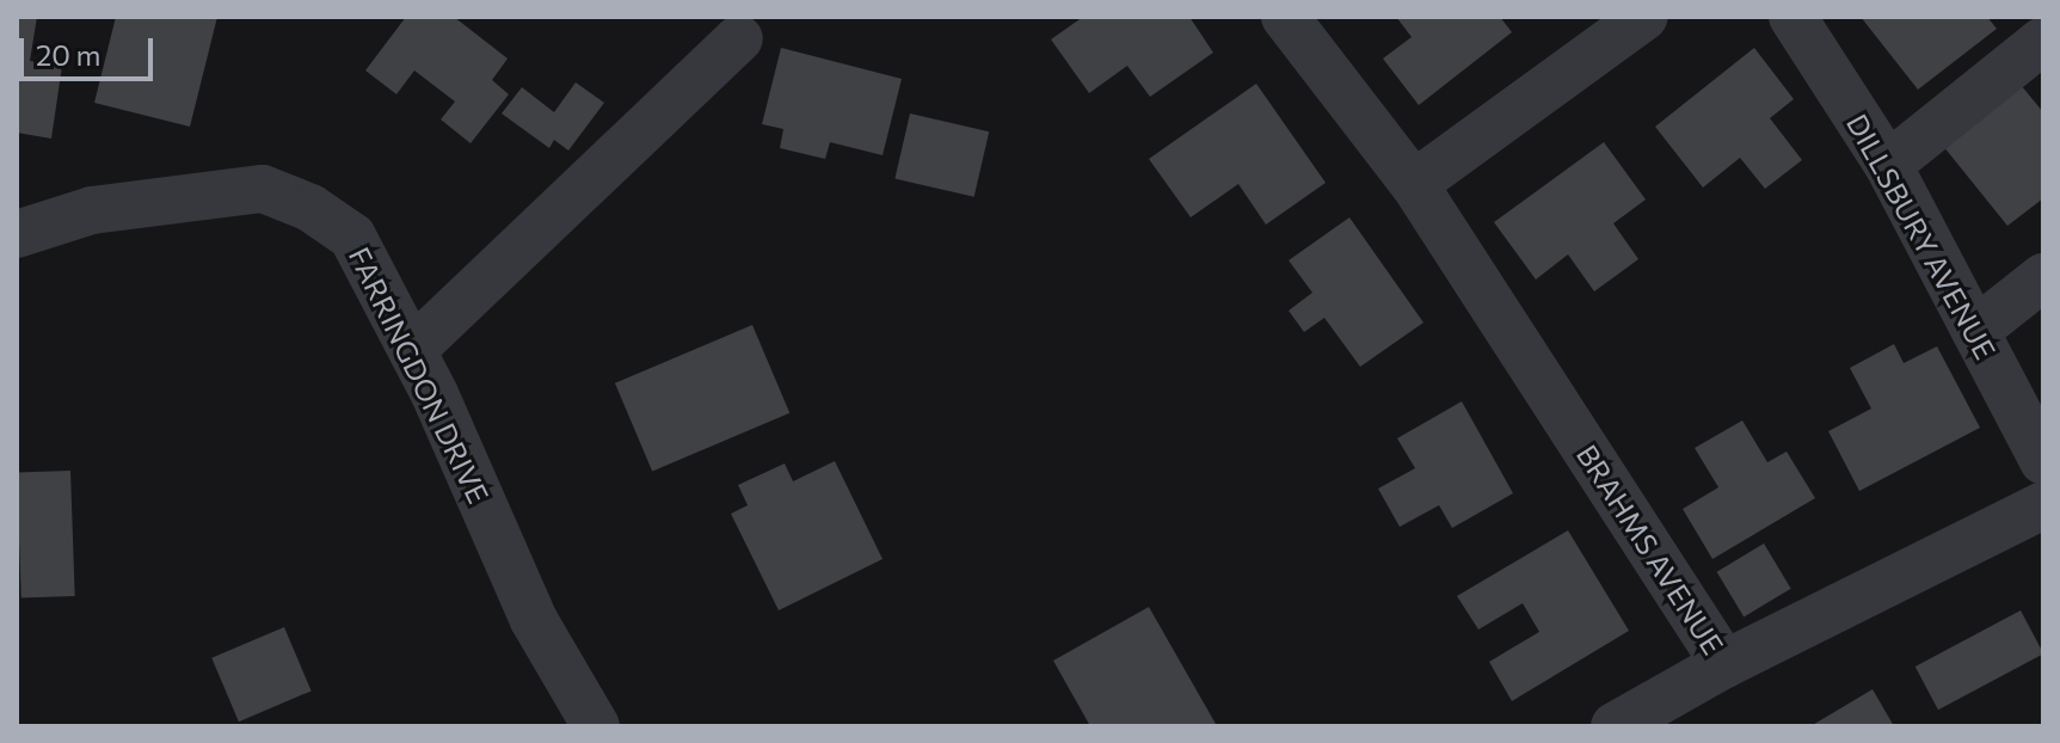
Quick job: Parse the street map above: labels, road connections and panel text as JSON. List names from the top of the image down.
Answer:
{
  "streets": {
    "street": ["DILLSBURY AVENUE", "FARRINGDON DRIVE", "BRAHMS AVENUE"]
  },
  "scale_bar": "20 m"
}
